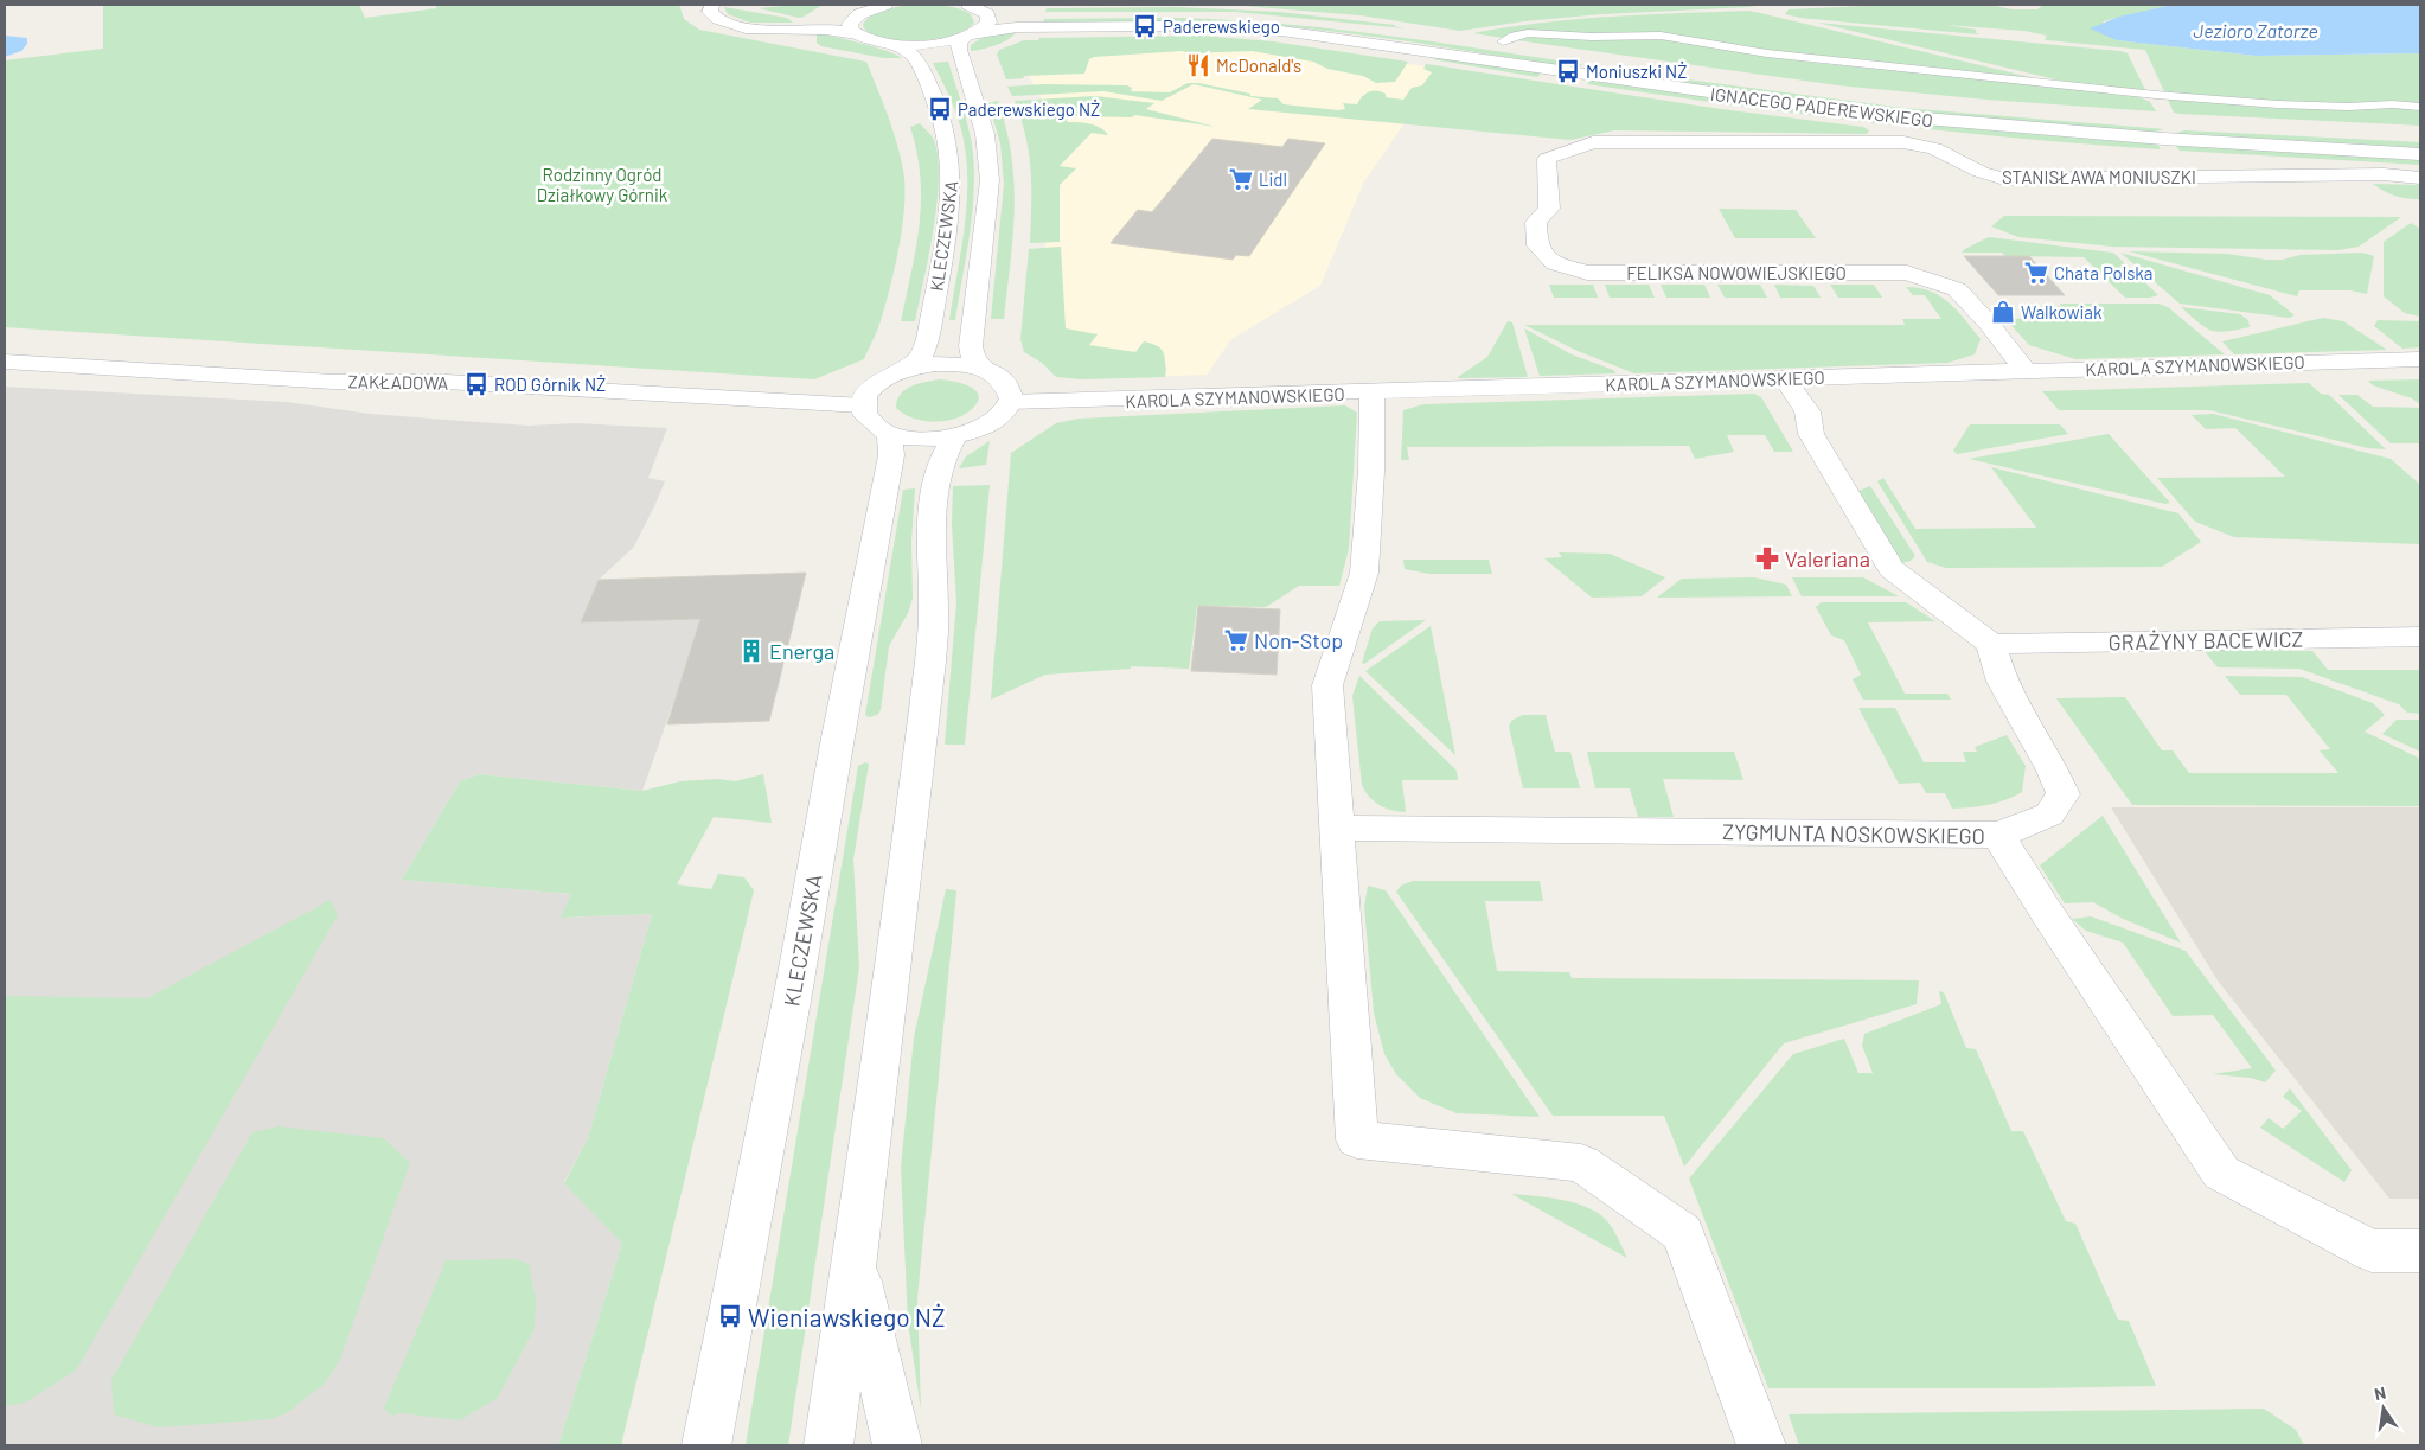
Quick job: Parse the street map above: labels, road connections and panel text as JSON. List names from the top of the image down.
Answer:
{
  "streets": {
    "main road": [
      "IGNACEGO PADEREWSKIEGO",
      "STANISŁAWA MONIUSZKI",
      "KLECZEWSKA",
      "FELIKSA NOWOWIEJSKIEGO",
      "KAROLA SZYMANOWSKIEGO",
      "ZAKŁADOWA",
      "GRAŻYNY BACEWICZ",
      "ZYGMUNTA NOSKOWSKIEGO"
    ]
  },
  "crossings": [
    ["IGNACEGO PADEREWSKIEGO", "KLECZEWSKA"],
    ["STANISŁAWA MONIUSZKI", "FELIKSA NOWOWIEJSKIEGO"],
    ["FELIKSA NOWOWIEJSKIEGO", "KAROLA SZYMANOWSKIEGO"]
  ],
  "water": ["Jezioro Zatorze"],
  "parks": ["Rodzinny Ogród Działkowy Górnik"],
  "places": {
    "bus stop": [
      "Paderewskiego",
      "Moniuszki NŻ",
      "Paderewskiego NŻ",
      "ROD Górnik NŻ",
      "Wieniawskiego NŻ"
    ],
    "restaurant": ["McDonald's"],
    "supermarket": ["Lidl", "Chata Polska", "Non-Stop"],
    "shop": ["Walkowiak"],
    "pharmacy": ["Valeriana"],
    "building": ["Energa"]
  },
  "north": "top"
}
